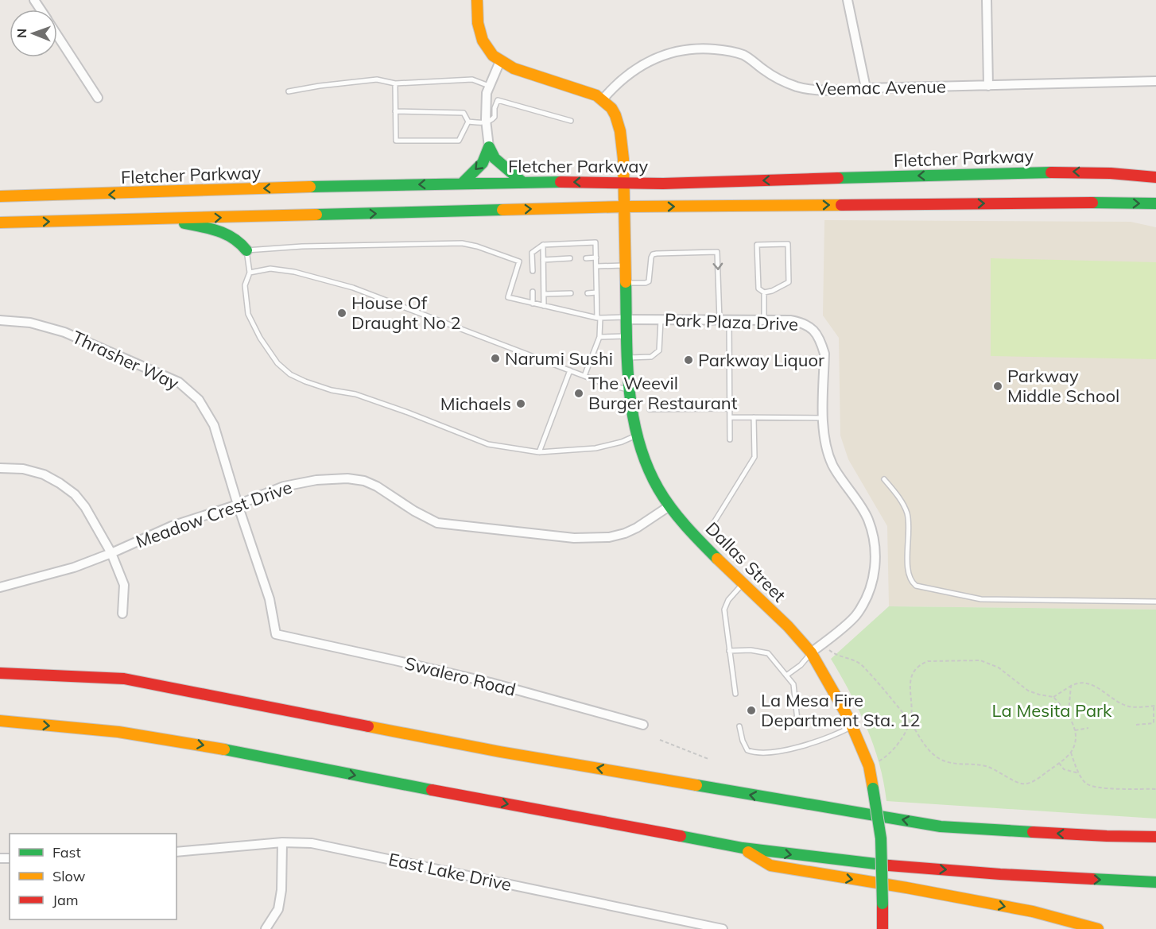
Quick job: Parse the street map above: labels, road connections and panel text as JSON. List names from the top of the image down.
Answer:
{
  "streets": {
    "main road": ["Fletcher Parkway", "Dallas Street"],
    "street": [
      "Veemac Avenue",
      "Park Plaza Drive",
      "Thrasher Way",
      "Meadow Crest Drive",
      "Swalero Road",
      "East Lake Drive"
    ]
  },
  "crossings": [
    ["Veemac Avenue", "Dallas Street"],
    ["Fletcher Parkway", "Dallas Street"],
    ["Park Plaza Drive", "Dallas Street"],
    ["Thrasher Way", "Meadow Crest Drive"],
    ["Thrasher Way", "Swalero Road"],
    ["Meadow Crest Drive", "Dallas Street"]
  ],
  "parks": ["La Mesita Park"],
  "places": [
    "House Of Draught No 2",
    "Narumi Sushi",
    "Parkway Liquor",
    "Parkway Middle School",
    "The Weevil Burger Restaurant",
    "Michaels",
    "La Mesa Fire Department Sta. 12"
  ],
  "legend": ["Fast", "Slow", "Jam"],
  "north": "left"
}
